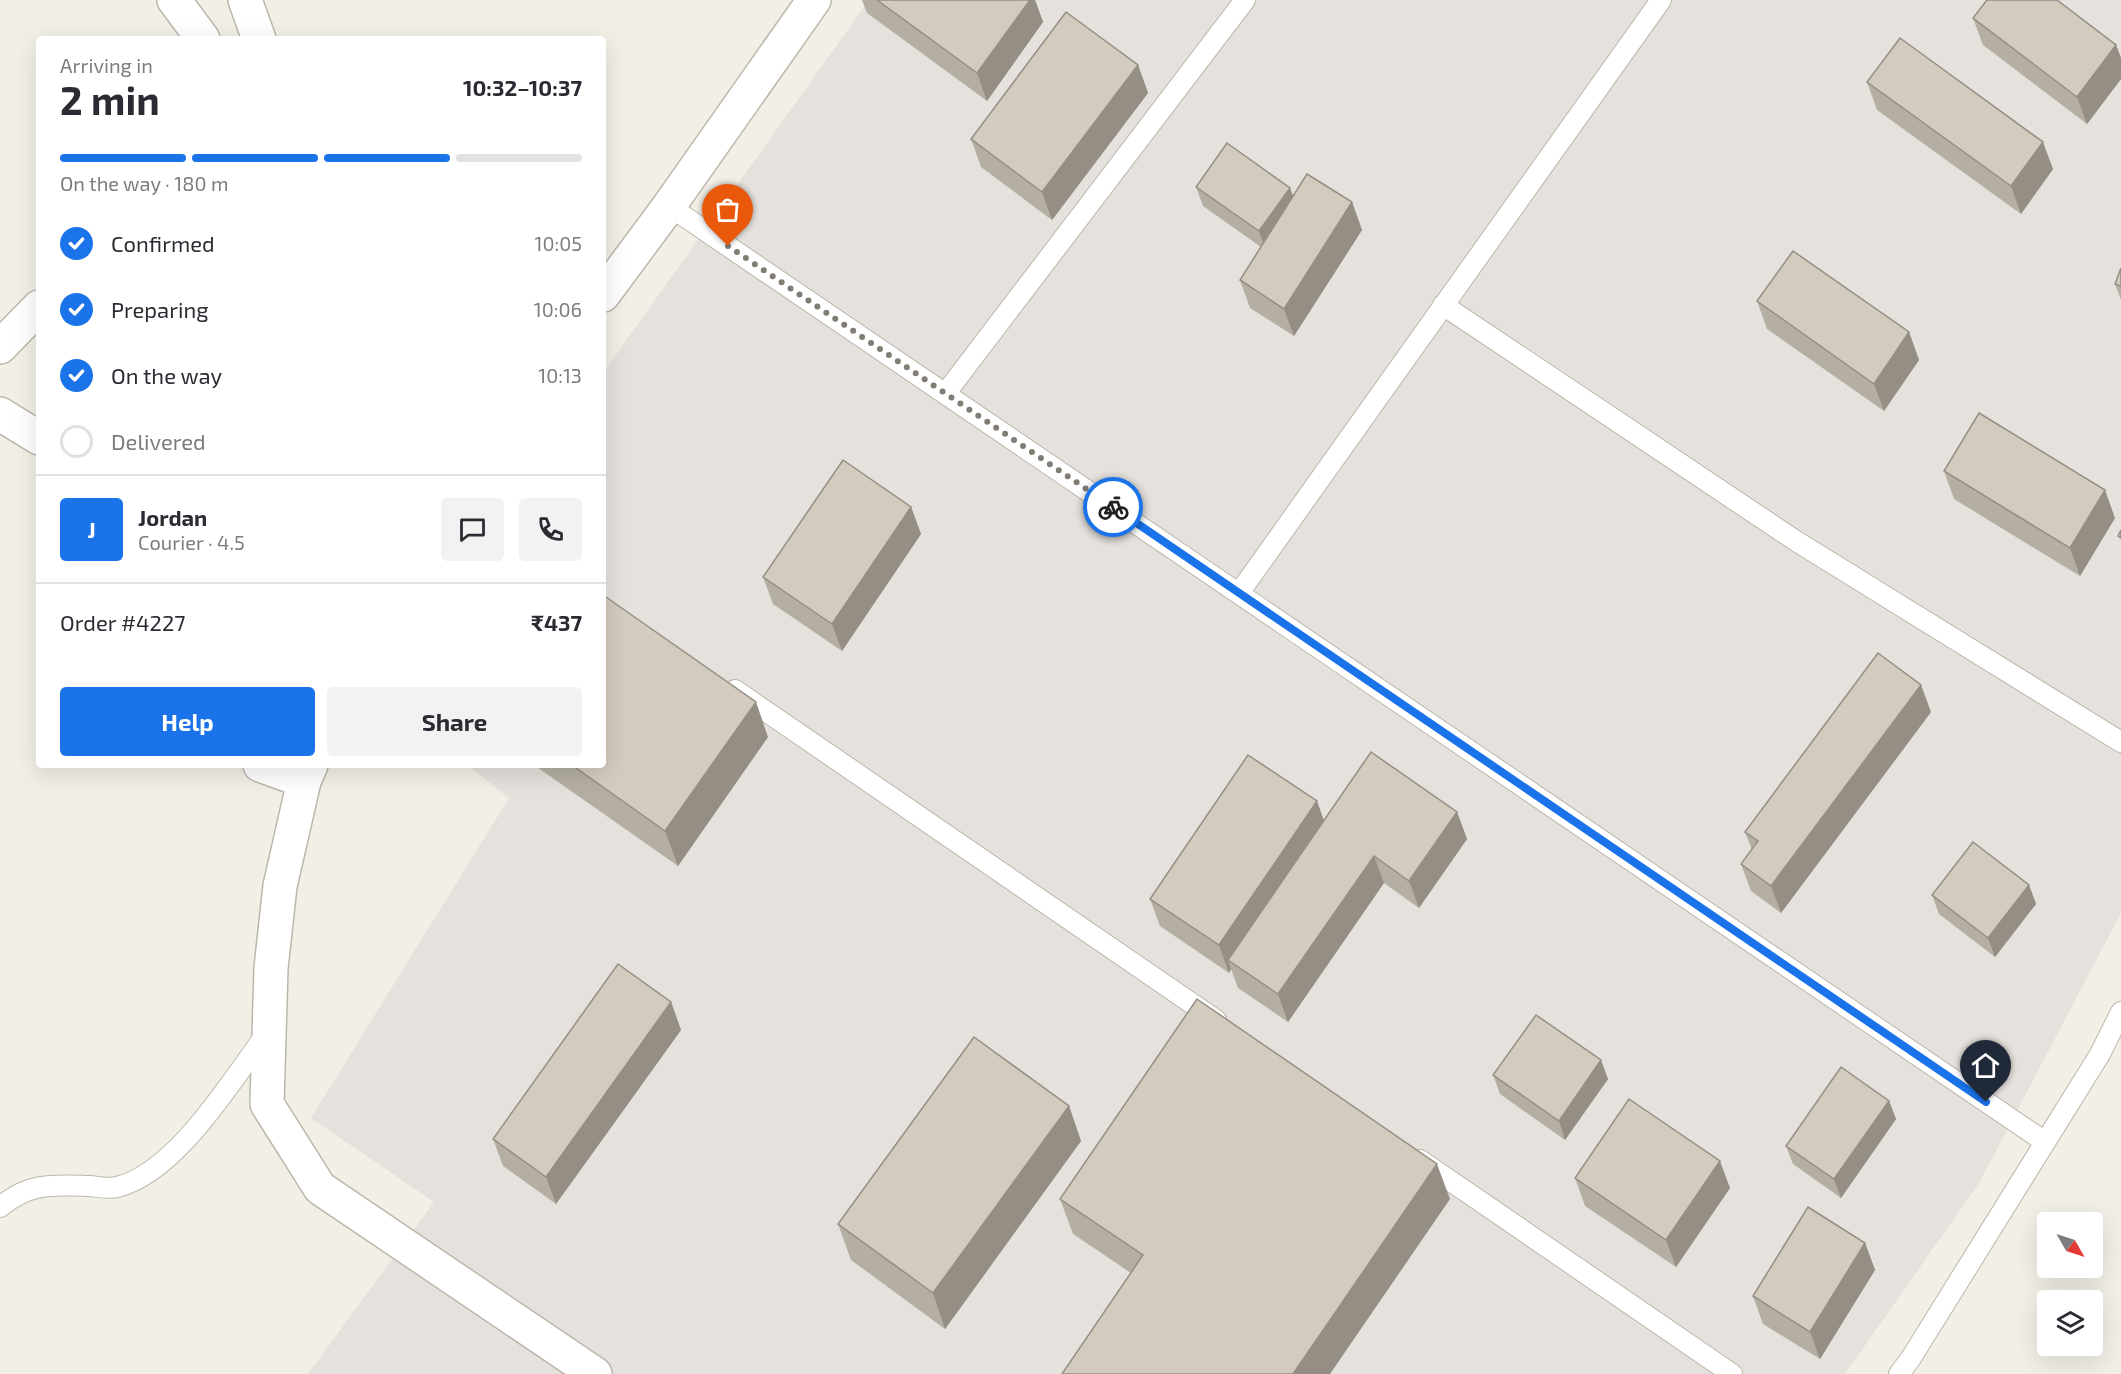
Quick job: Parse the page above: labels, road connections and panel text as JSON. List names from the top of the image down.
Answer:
{
  "north": "bottom right",
  "page": {
    "heading": ["2 min", "Arriving in", "10:32–10:37"],
    "panel": [
      "Jordan",
      "Courier · 4.5",
      "Order #4227",
      "₹437"
    ],
    "bar": "On the way · 180 m",
    "list": [
      ["Confirmed", "10:05"],
      ["Preparing", "10:06"],
      ["On the way", "10:13"],
      "Delivered"
    ],
    "round": "J",
    "buttons": ["Help", "Share"]
  }
}
